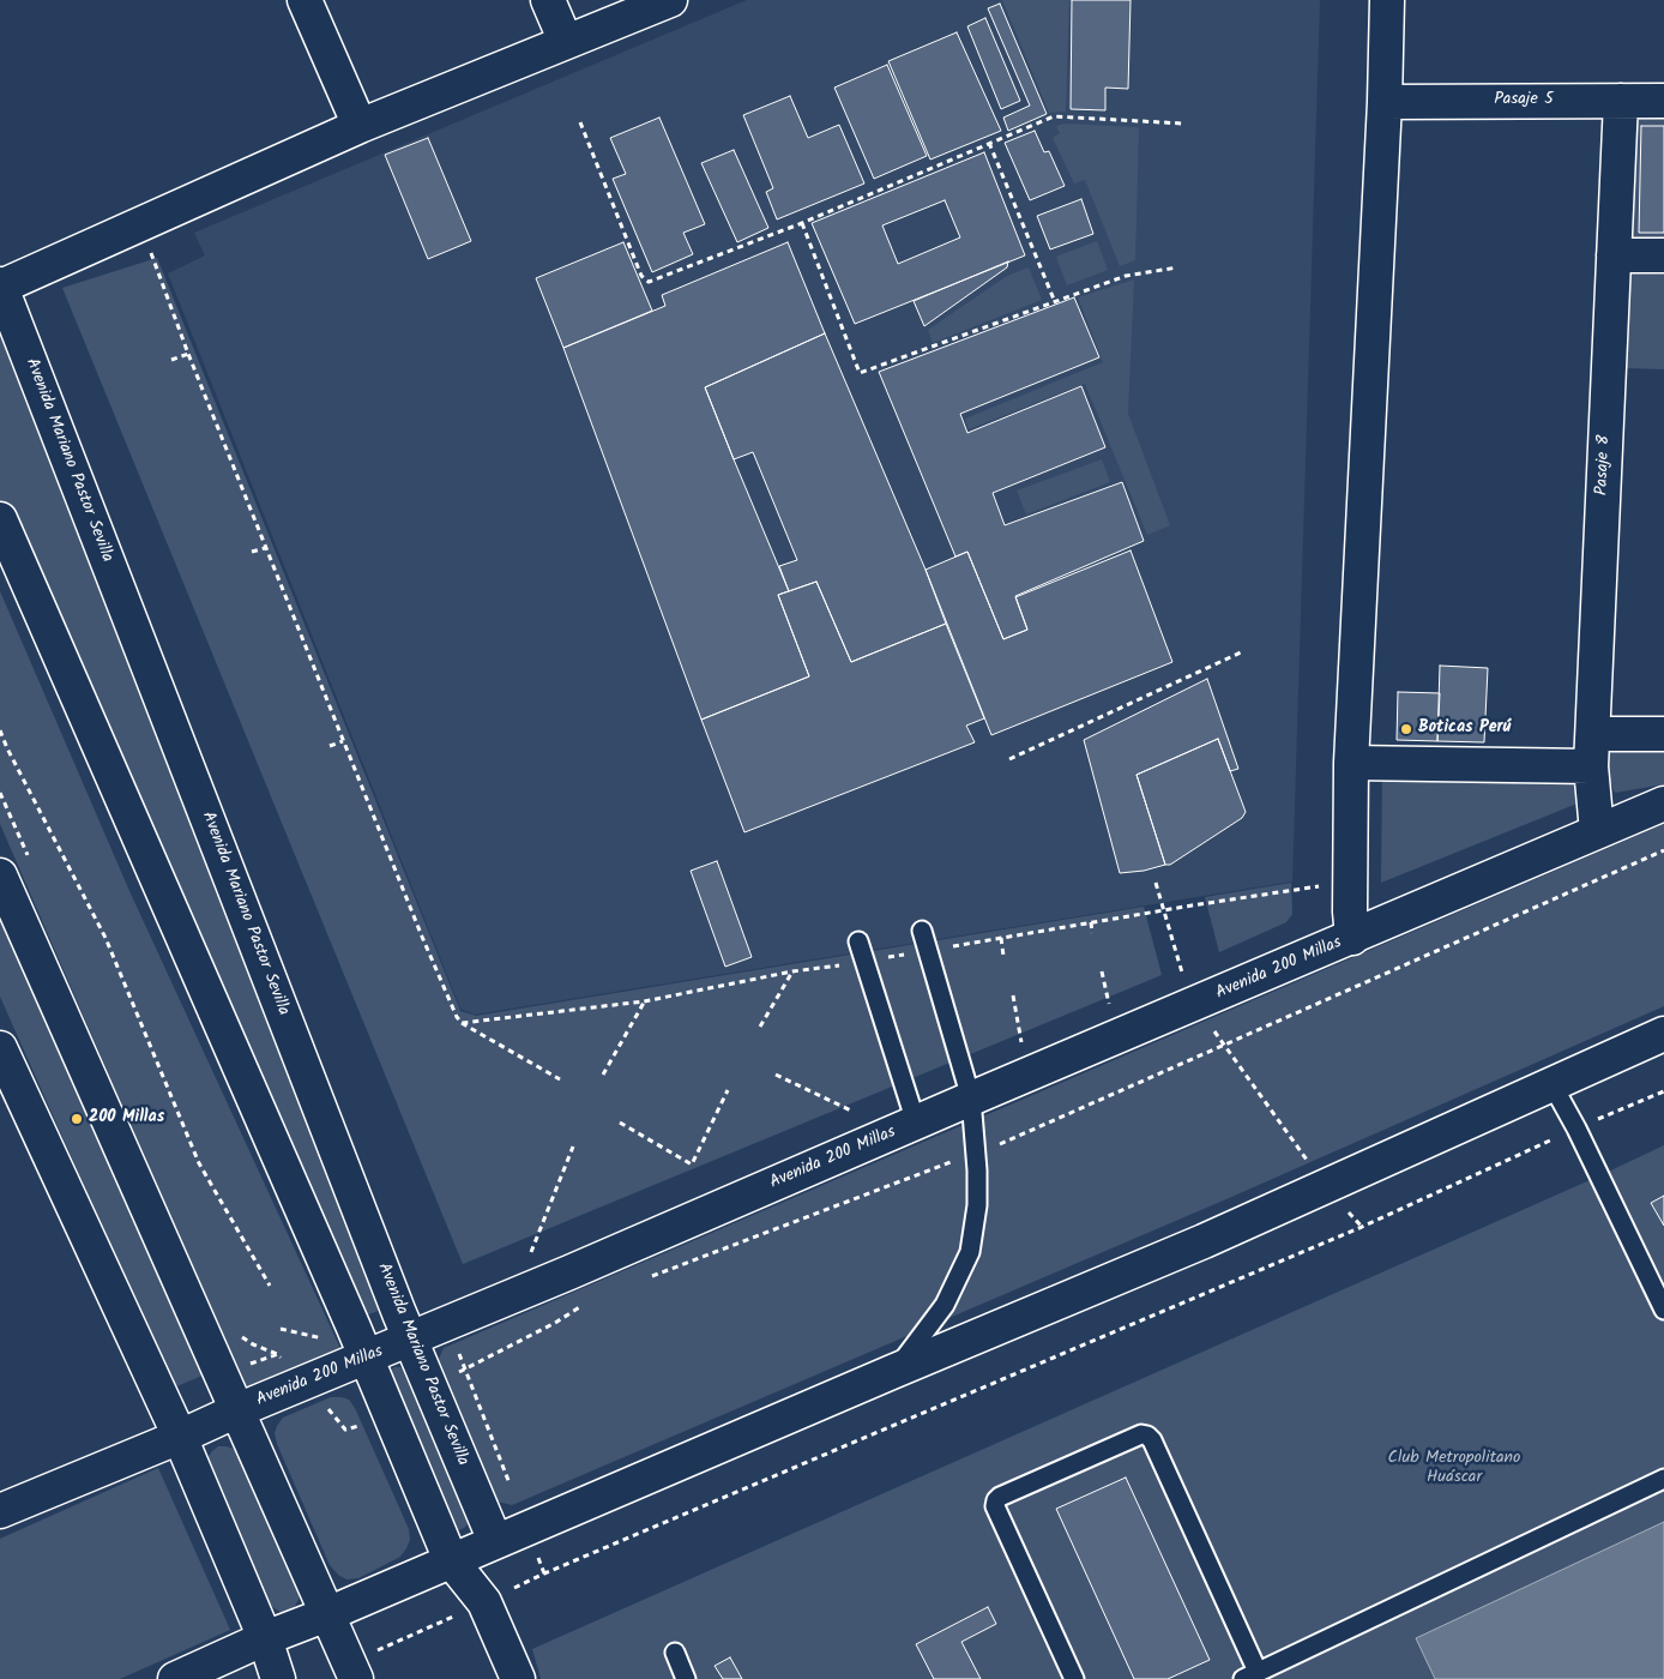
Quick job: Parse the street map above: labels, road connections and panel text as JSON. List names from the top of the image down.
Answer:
{
  "streets": {
    "street": [
      "Pasaje 5",
      "Avenida Mariano Pastor Sevilla",
      "Pasaje 8",
      "Avenida 200 Millas"
    ]
  },
  "crossings": [
    ["Pasaje 5", "Pasaje 8"],
    ["Avenida Mariano Pastor Sevilla", "Avenida 200 Millas"],
    ["Pasaje 8", "Avenida 200 Millas"]
  ],
  "parks": ["Club Metropolitano Huáscar"],
  "places": ["Boticas Perú", "200 Millas"]
}
